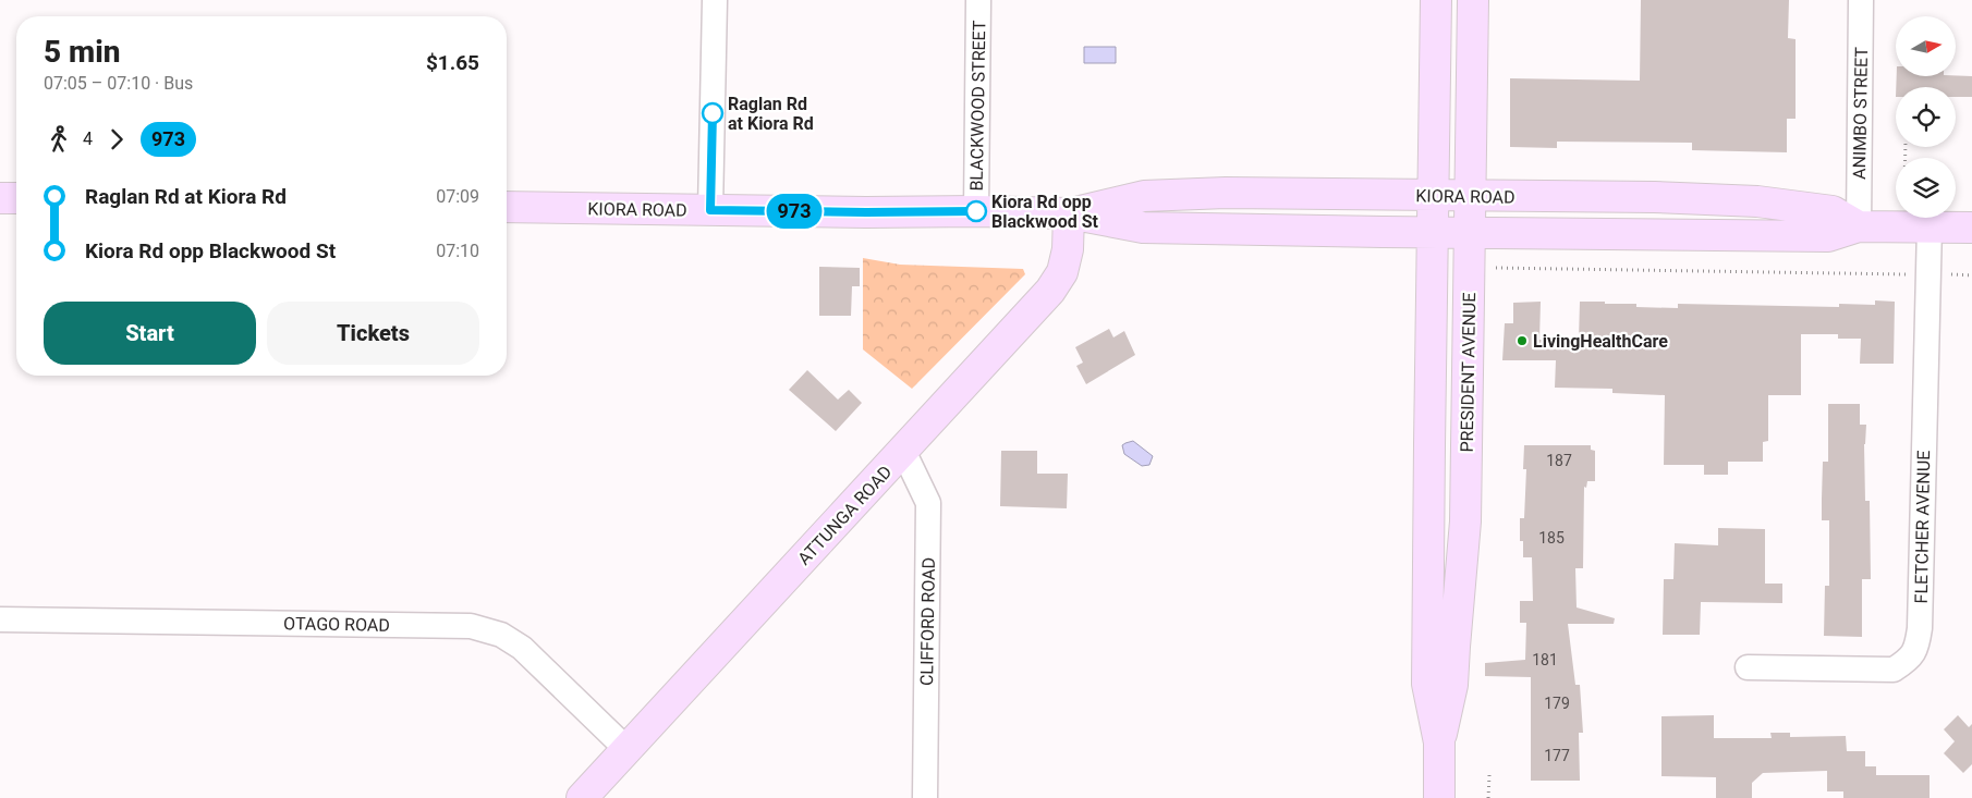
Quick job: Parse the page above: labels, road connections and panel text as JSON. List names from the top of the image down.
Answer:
{
  "streets": {
    "street": [
      "BLACKWOOD STREET",
      "ANIMBO STREET",
      "KIORA ROAD",
      "PRESIDENT AVENUE",
      "ATTUNGA ROAD",
      "FLETCHER AVENUE",
      "CLIFFORD ROAD",
      "OTAGO ROAD"
    ]
  },
  "crossings": [
    ["BLACKWOOD STREET", "KIORA ROAD"],
    ["ANIMBO STREET", "KIORA ROAD"],
    ["KIORA ROAD", "PRESIDENT AVENUE"],
    ["KIORA ROAD", "ATTUNGA ROAD"],
    ["KIORA ROAD", "FLETCHER AVENUE"],
    ["ATTUNGA ROAD", "CLIFFORD ROAD"],
    ["ATTUNGA ROAD", "OTAGO ROAD"]
  ],
  "places": ["Raglan Rd at Kiora Rd", "Kiora Rd opp Blackwood St", "LivingHealthCare"],
  "lines": ["bus line 973"],
  "house_numbers": [
    "187",
    "185",
    "181",
    "179",
    "177"
  ],
  "north": "right",
  "page": {
    "on_map": "973",
    "heading": ["5 min", "07:05 – 07:10 · Bus", "$1.65"],
    "legs": ["4", "973"],
    "list": [
      {
        "name": "Raglan Rd at Kiora Rd",
        "value": "07:09"
      },
      {
        "name": "Kiora Rd opp Blackwood St",
        "value": "07:10"
      }
    ],
    "buttons": ["Start", "Tickets"]
  }
}
